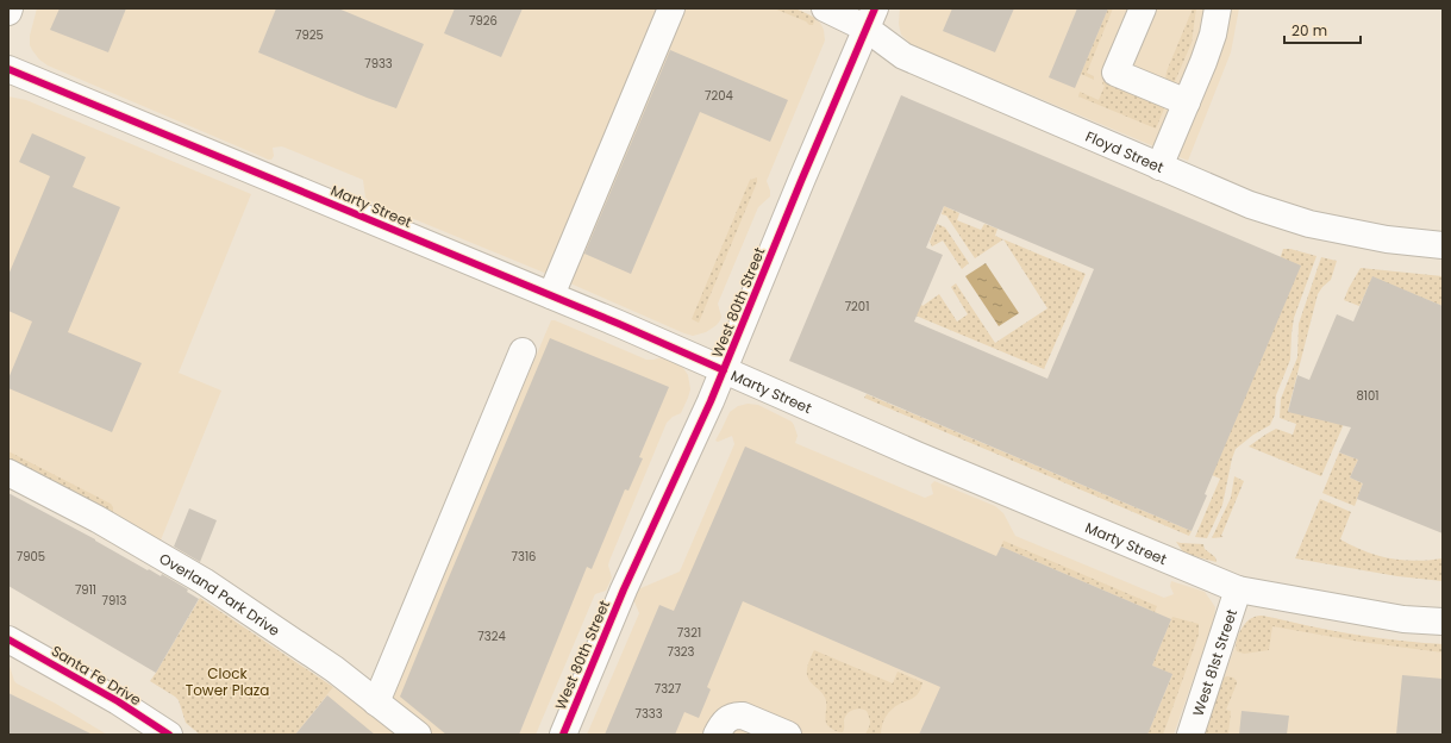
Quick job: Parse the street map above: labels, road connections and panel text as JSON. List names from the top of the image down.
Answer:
{
  "streets": {
    "street": [
      "Floyd Street",
      "Marty Street",
      "West 80th Street",
      "Overland Park Drive",
      "West 81st Street",
      "Santa Fe Drive"
    ]
  },
  "crossings": [
    ["Floyd Street", "West 80th Street"],
    ["Marty Street", "West 80th Street"],
    ["Marty Street", "West 81st Street"]
  ],
  "parks": ["Clock Tower Plaza"],
  "house_numbers": [
    "7926",
    "7925",
    "7933",
    "7204",
    "7201",
    "8101",
    "7905",
    "7316",
    "7911",
    "7913",
    "7321",
    "7324",
    "7323",
    "7327",
    "7333"
  ],
  "scale_bar": "20 m"
}
